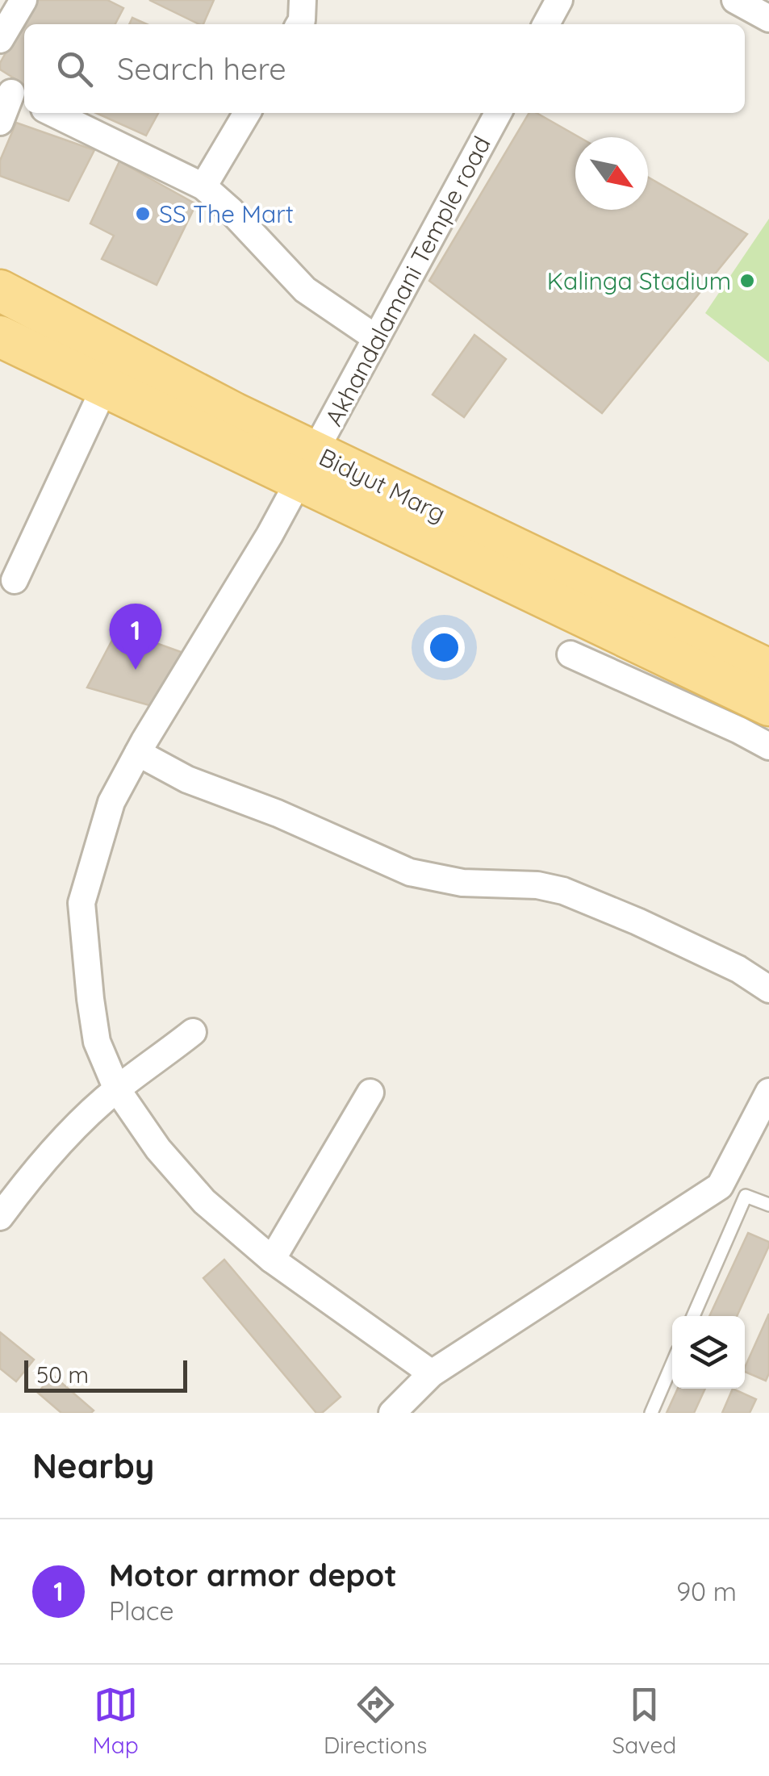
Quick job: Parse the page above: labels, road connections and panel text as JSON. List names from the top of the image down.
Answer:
{
  "streets": {
    "main road": ["Bidyut Marg"],
    "street": ["Akhandalamani Temple road"]
  },
  "crossings": [
    ["Akhandalamani Temple road", "Bidyut Marg"]
  ],
  "places": ["SS The Mart", "Kalinga Stadium"],
  "scale_bar": "50 m",
  "north": "bottom right",
  "page": {
    "search": "Search here",
    "pins": "1",
    "scale": "50 m",
    "heading": "Nearby",
    "list": [
      {
        "mark": "1",
        "name": "Motor armor depot",
        "note": "Place",
        "value": "90 m"
      }
    ],
    "nav": ["Map", "Directions", "Saved"]
  }
}
